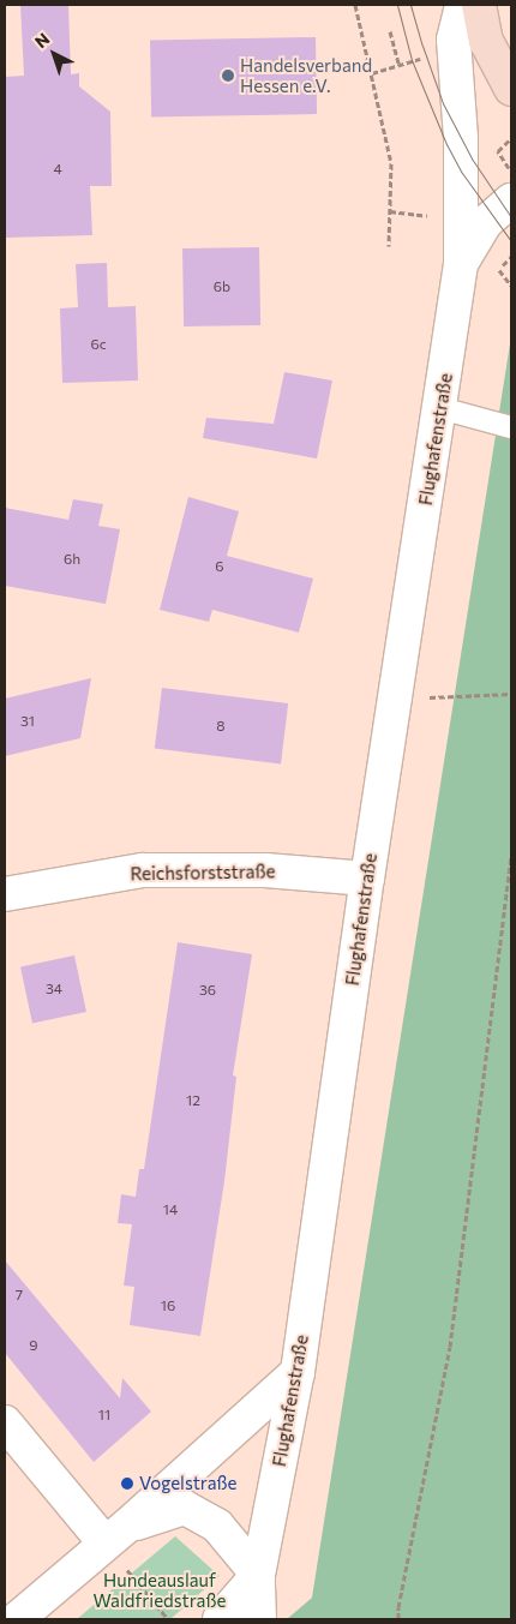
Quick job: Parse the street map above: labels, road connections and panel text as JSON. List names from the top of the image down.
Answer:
{
  "streets": {
    "street": ["Flughafenstraße", "Reichsforststraße"]
  },
  "crossings": [
    ["Flughafenstraße", "Reichsforststraße"]
  ],
  "parks": ["Hundeauslauf Waldfriedstraße"],
  "places": ["Handelsverband Hessen e.V.", "Vogelstraße"],
  "house_numbers": [
    "4",
    "6b",
    "6c",
    "6h",
    "6",
    "31",
    "8",
    "34",
    "36",
    "12",
    "14",
    "7",
    "16",
    "9",
    "11"
  ],
  "north": "top left"
}
